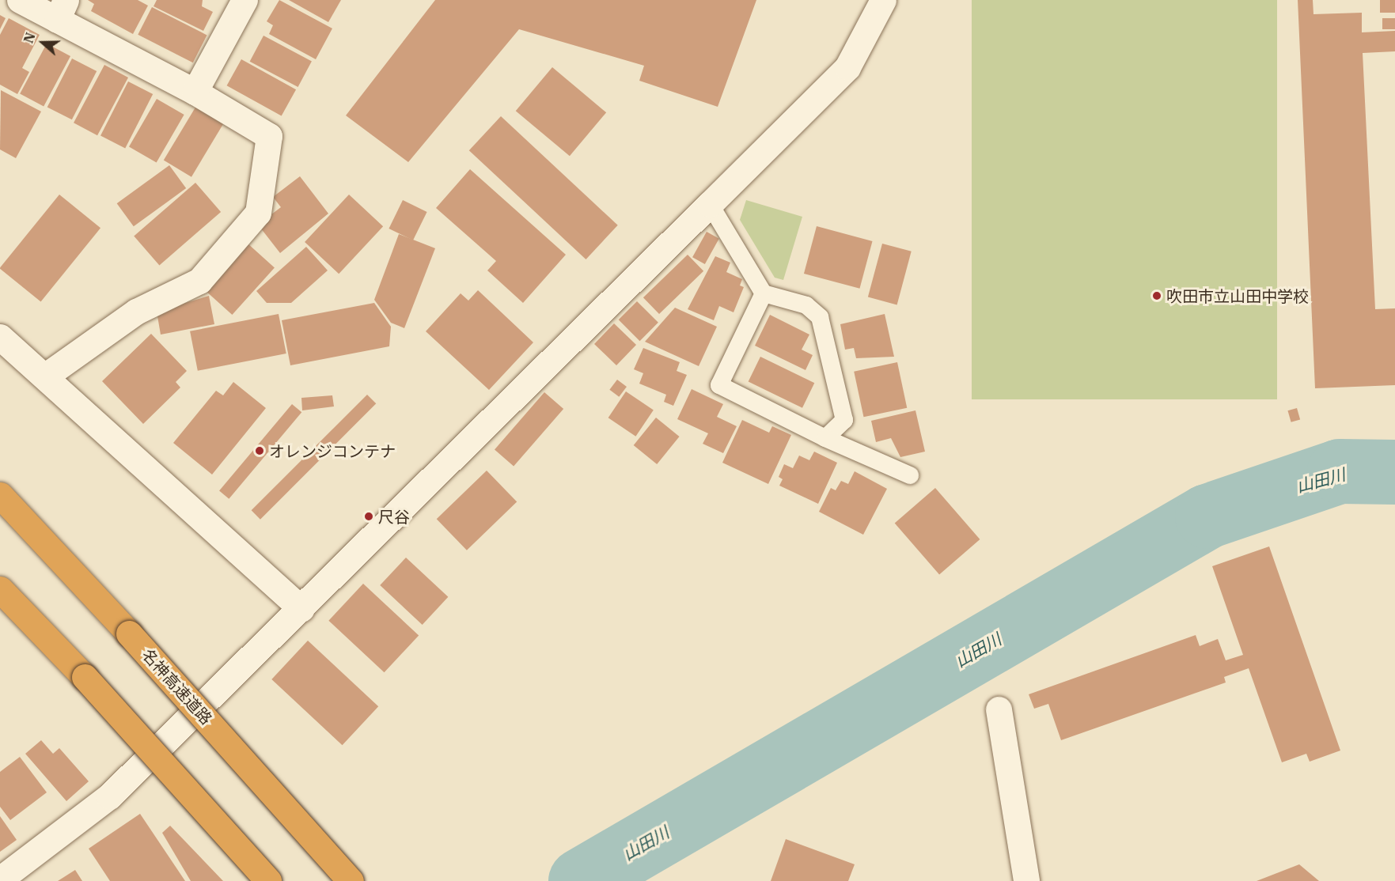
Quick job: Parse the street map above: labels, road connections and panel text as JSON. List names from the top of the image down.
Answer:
{
  "streets": {
    "highway": ["名神高速道路"]
  },
  "water": ["山田川"],
  "places": ["吹田市立山田中学校", "オレンジコンテナ", "尺谷"],
  "north": "left"
}
